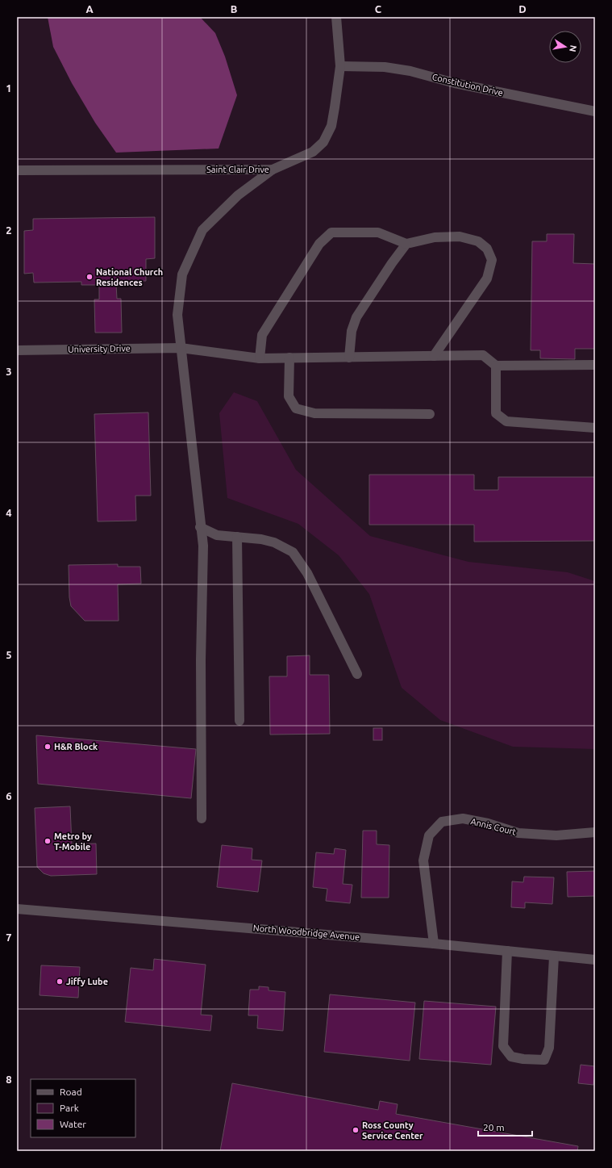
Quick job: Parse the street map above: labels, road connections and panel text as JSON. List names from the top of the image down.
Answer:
{
  "streets": {
    "street": [
      "Constitution Drive",
      "Saint Clair Drive",
      "University Drive",
      "Annis Court",
      "North Woodbridge Avenue"
    ]
  },
  "crossings": [
    ["Constitution Drive", "Saint Clair Drive"],
    ["Annis Court", "North Woodbridge Avenue"]
  ],
  "places": [
    "National Church Residences",
    "H&R Block",
    "Metro by T-Mobile",
    "Jiffy Lube",
    "Ross County Service Center"
  ],
  "legend": ["Road", "Park", "Water"],
  "scale_bar": "20 m",
  "north": "right",
  "grid": {
    "columns": [
      "A",
      "B",
      "C",
      "D"
    ],
    "rows": [
      "1",
      "2",
      "3",
      "4",
      "5",
      "6",
      "7",
      "8"
    ]
  }
}
